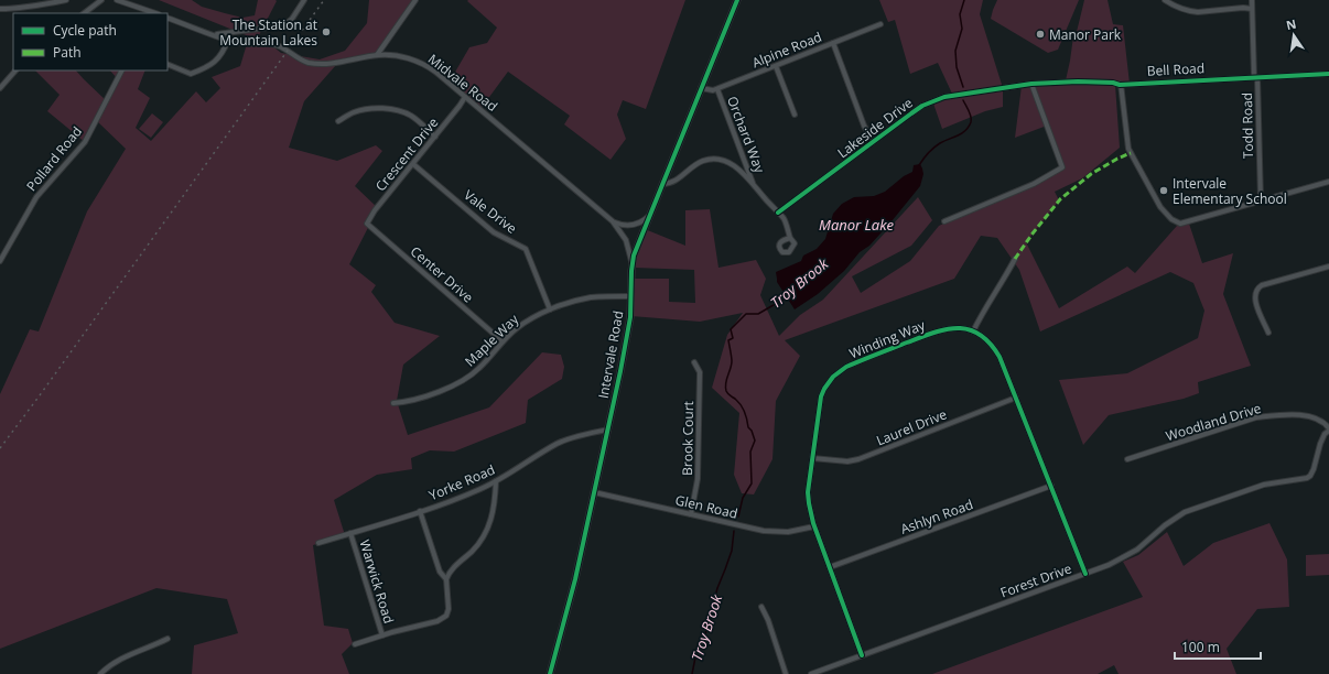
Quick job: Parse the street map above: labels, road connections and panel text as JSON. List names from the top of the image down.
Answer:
{
  "streets": {
    "street": [
      "Alpine Road",
      "Bell Road",
      "Midvale Road",
      "Todd Road",
      "Lakeside Drive",
      "Orchard Way",
      "Crescent Drive",
      "Pollard Road",
      "Vale Drive",
      "Center Drive",
      "Winding Way",
      "Maple Way",
      "Intervale Road",
      "Woodland Drive",
      "Laurel Drive",
      "Brook Court",
      "Yorke Road",
      "Glen Road",
      "Ashlyn Road",
      "Forest Drive",
      "Warwick Road"
    ]
  },
  "crossings": [
    ["Alpine Road", "Orchard Way"],
    ["Alpine Road", "Intervale Road"],
    ["Bell Road", "Todd Road"],
    ["Bell Road", "Lakeside Drive"],
    ["Midvale Road", "Crescent Drive"],
    ["Midvale Road", "Intervale Road"],
    ["Crescent Drive", "Vale Drive"],
    ["Crescent Drive", "Center Drive"],
    ["Vale Drive", "Maple Way"],
    ["Center Drive", "Maple Way"],
    ["Winding Way", "Laurel Drive"],
    ["Winding Way", "Glen Road"],
    ["Winding Way", "Ashlyn Road"],
    ["Winding Way", "Forest Drive"],
    ["Maple Way", "Intervale Road"],
    ["Intervale Road", "Yorke Road"],
    ["Intervale Road", "Glen Road"],
    ["Woodland Drive", "Forest Drive"],
    ["Brook Court", "Glen Road"],
    ["Yorke Road", "Warwick Road"]
  ],
  "water": ["Manor Lake", "Troy Brook"],
  "places": ["The Station at Mountain Lakes", "Manor Park", "Intervale Elementary School"],
  "legend": ["Cycle path", "Path"],
  "scale_bar": "100 m",
  "north": "top"
}
